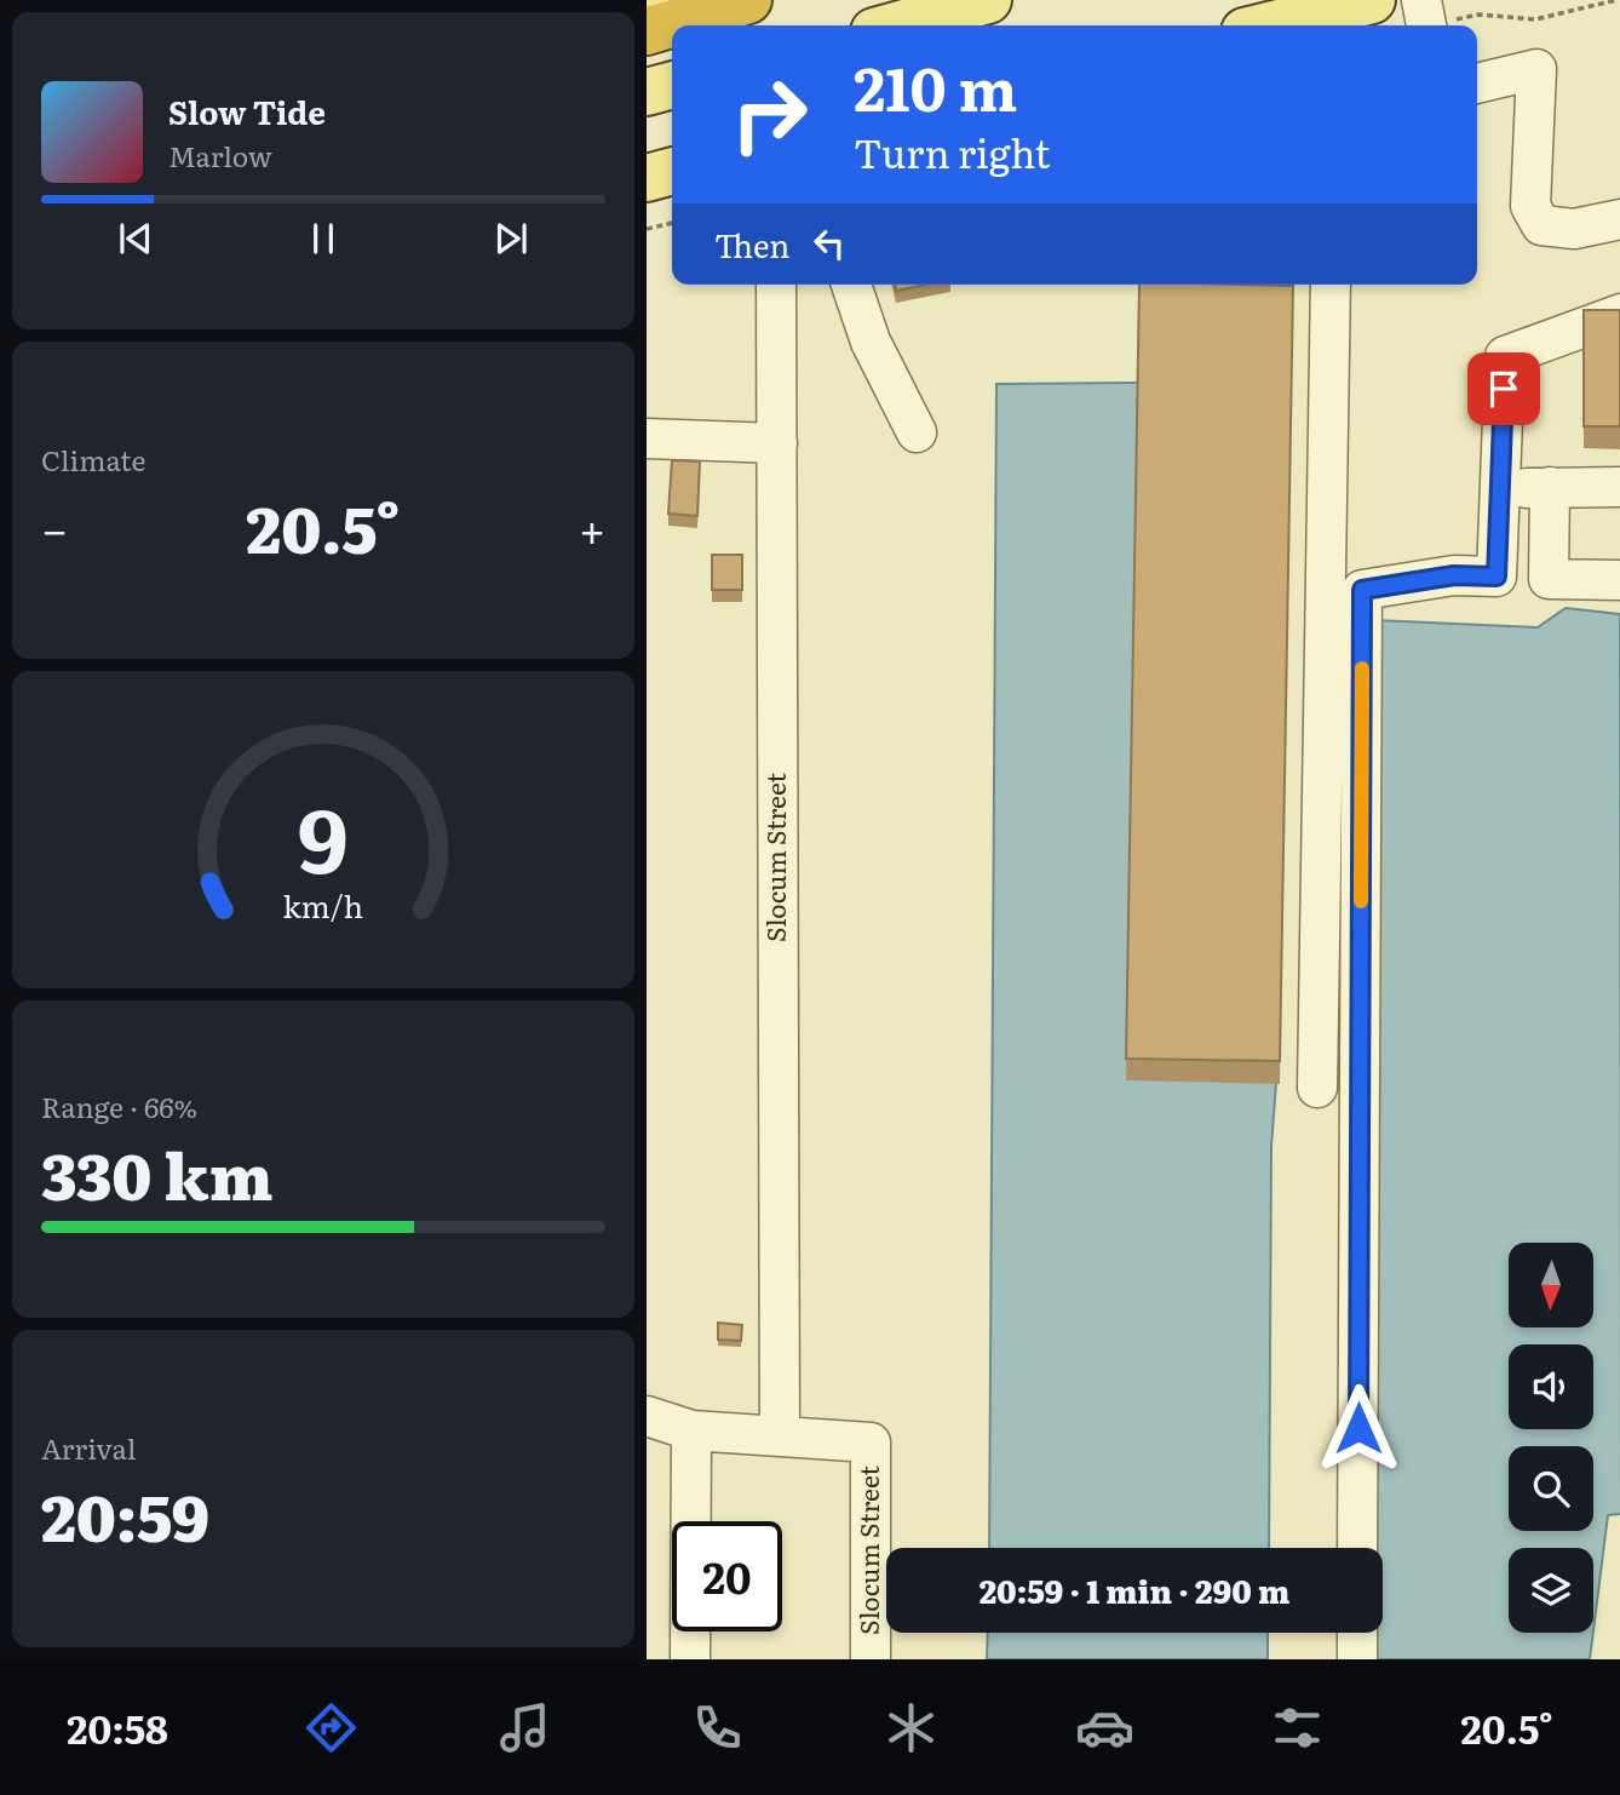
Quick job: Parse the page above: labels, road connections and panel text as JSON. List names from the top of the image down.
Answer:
{
  "streets": {
    "street": ["Slocum Street"]
  },
  "north": "bottom",
  "page": {
    "turn": ["210 m", "Turn right"],
    "song": ["Slow Tide", "Marlow"],
    "then": "Then",
    "tile": [
      "Climate",
      ["Range · 66%", "330 km"],
      ["Arrival", "20:59"]
    ],
    "heat": ["−", "20.5°", "+"],
    "limit": "20",
    "trip": "20:59 · 1 min · 290 m",
    "tabs": ["20:58", "20.5°"],
    "gauge": ["9", "km/h"]
  }
}
